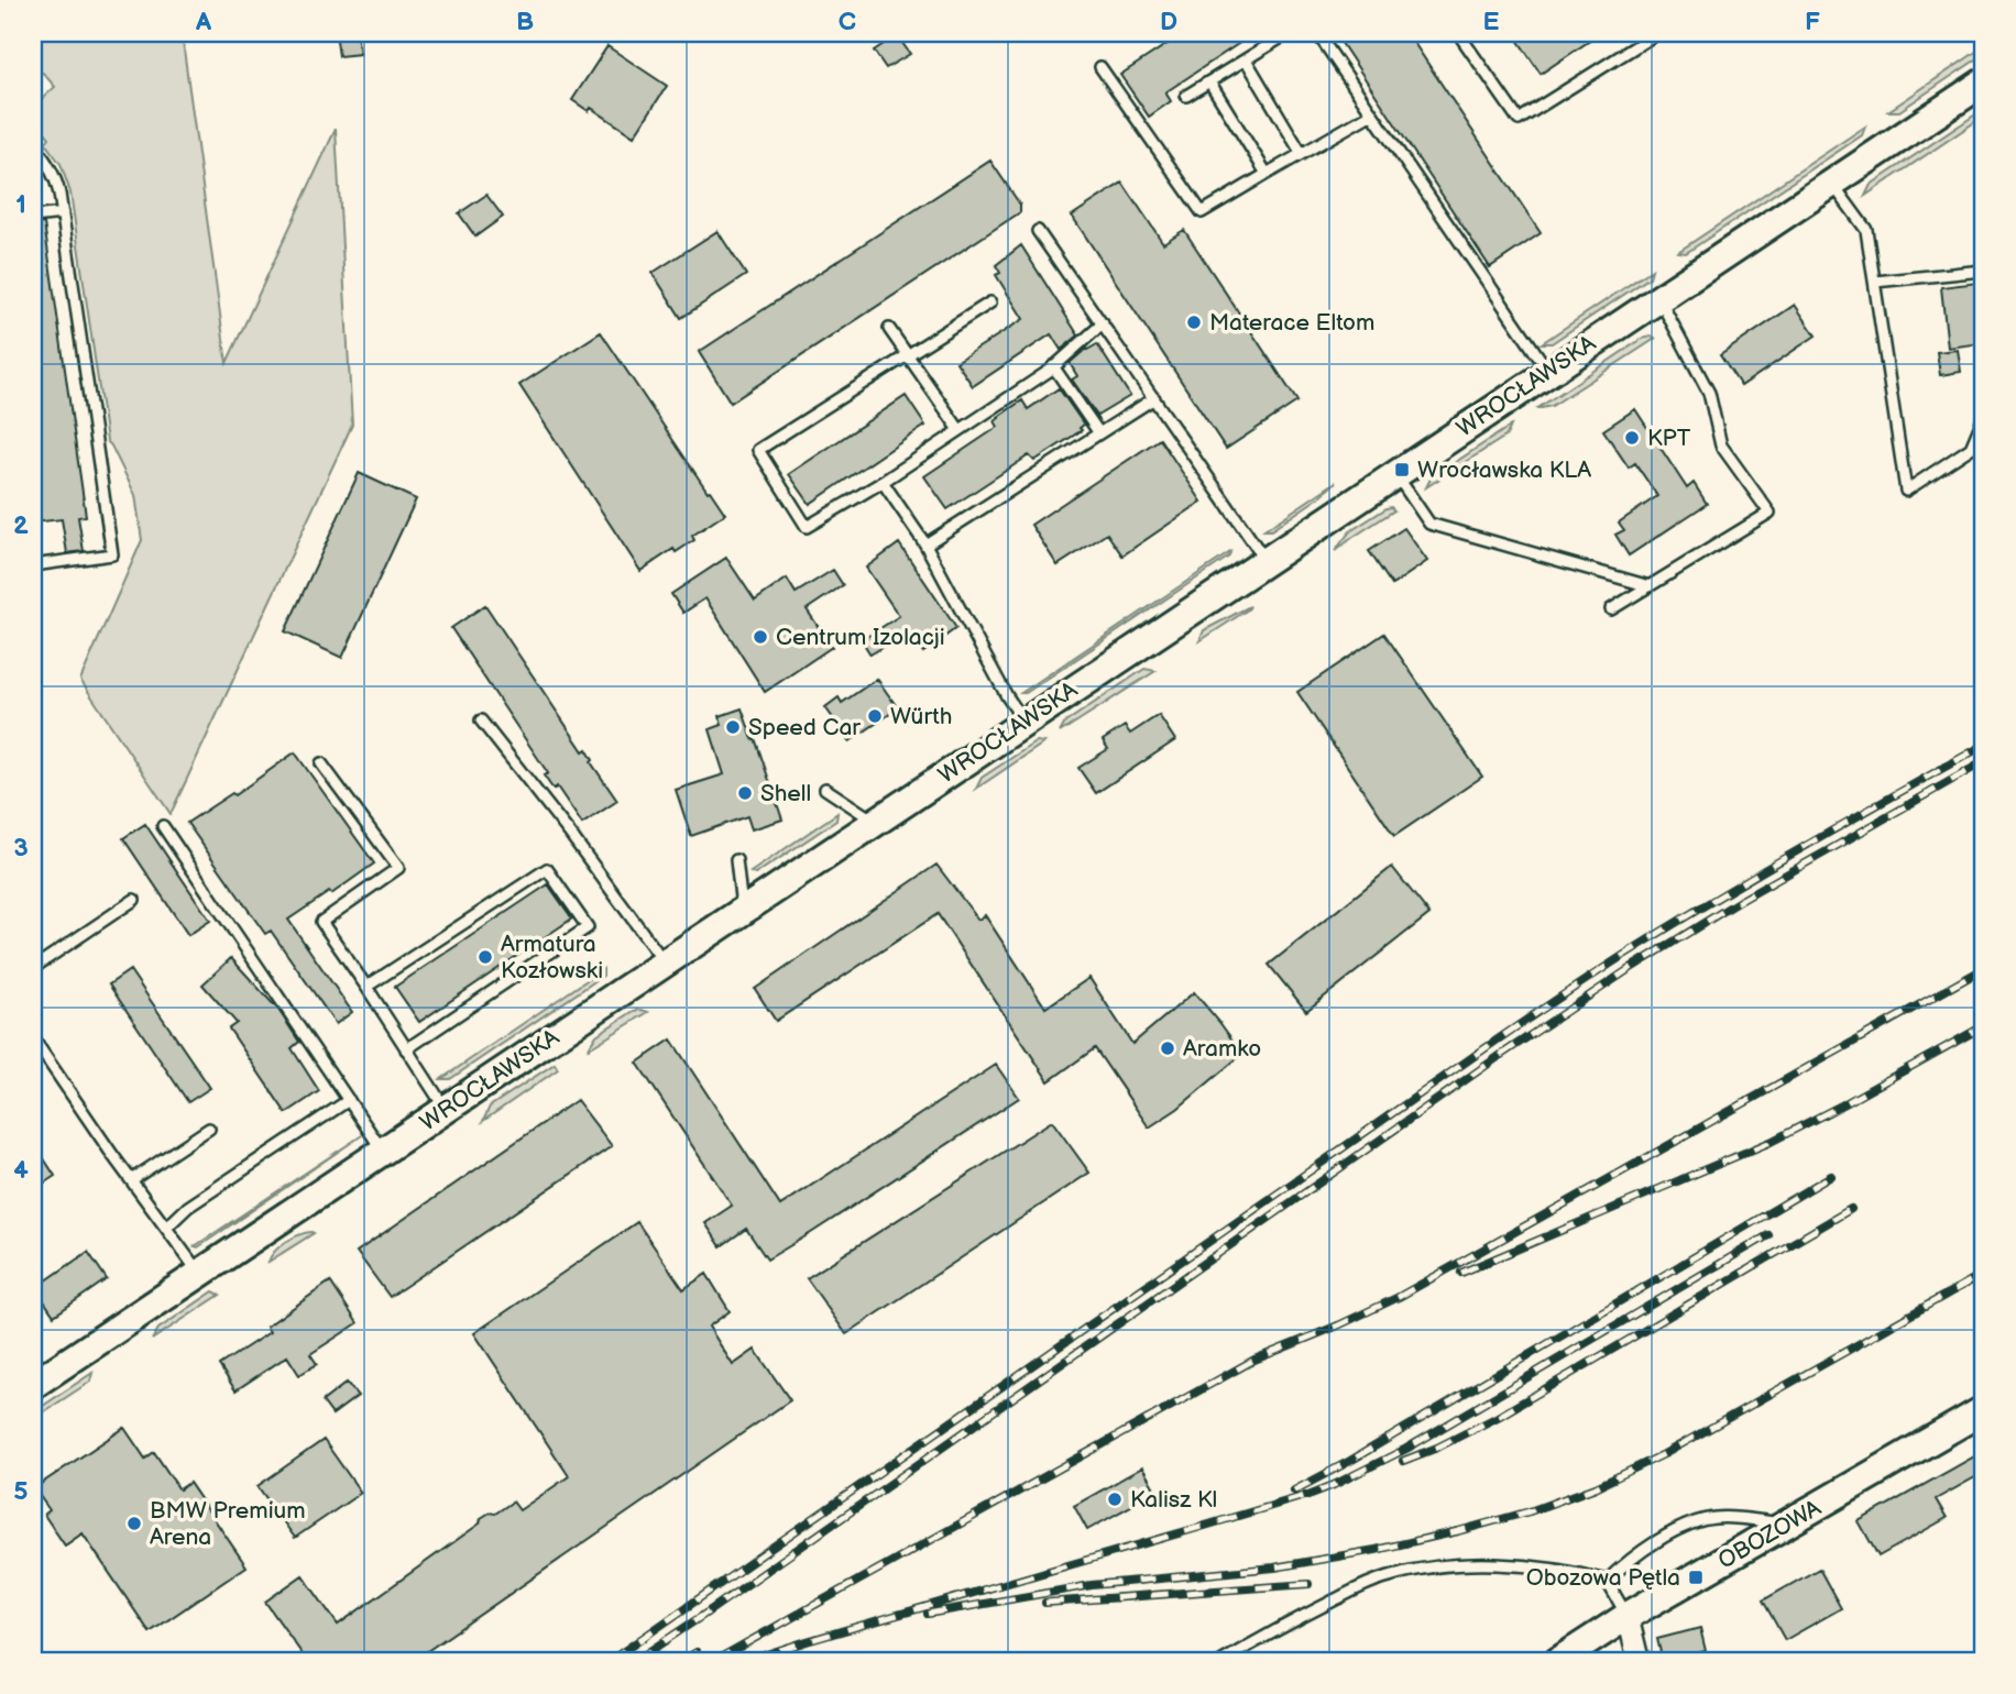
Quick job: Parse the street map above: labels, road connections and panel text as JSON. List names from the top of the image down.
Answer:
{
  "streets": {
    "street": ["WROCŁAWSKA", "OBOZOWA"]
  },
  "places": {
    "other": [
      "Materace Eltom",
      "KPT",
      "Centrum Izolacji",
      "Würth",
      "Speed Car",
      "Shell",
      "Armatura Kozłowski",
      "Aramko",
      "Kalisz Kl",
      "BMW Premium Arena"
    ],
    "transit": ["Wrocławska KLA", "Obozowa Pętla"]
  },
  "grid": {
    "columns": [
      "A",
      "B",
      "C",
      "D",
      "E",
      "F"
    ],
    "rows": [
      "1",
      "2",
      "3",
      "4",
      "5"
    ]
  }
}
